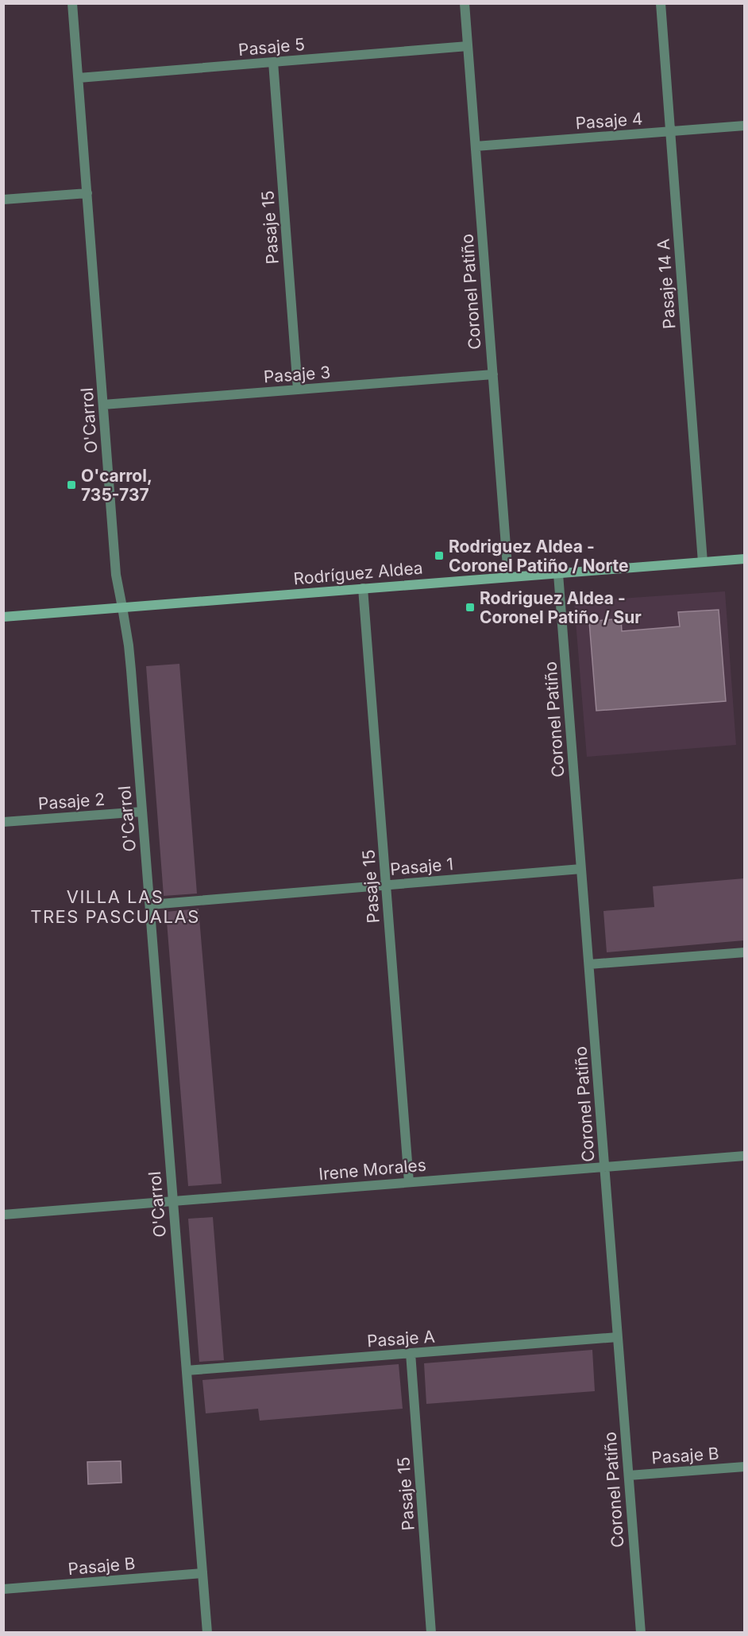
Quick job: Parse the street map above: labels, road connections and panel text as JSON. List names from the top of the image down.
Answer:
{
  "streets": {
    "main road": ["Rodríguez Aldea"],
    "street": [
      "Pasaje 5",
      "Pasaje 4",
      "Pasaje 15",
      "Pasaje 14 A",
      "Coronel Patiño",
      "Pasaje 3",
      "O'Carrol",
      "Pasaje 2",
      "Pasaje 1",
      "Irene Morales",
      "Pasaje A",
      "Pasaje B"
    ]
  },
  "crossings": [
    ["Pasaje 5", "Pasaje 15"],
    ["Pasaje 5", "Coronel Patiño"],
    ["Pasaje 5", "O'Carrol"],
    ["Pasaje 4", "Pasaje 14 A"],
    ["Pasaje 4", "Coronel Patiño"],
    ["Pasaje 15", "Pasaje 3"],
    ["Pasaje 15", "Rodríguez Aldea"],
    ["Pasaje 15", "Pasaje 1"],
    ["Pasaje 15", "Irene Morales"],
    ["Pasaje 15", "Pasaje A"],
    ["Pasaje 14 A", "Rodríguez Aldea"],
    ["Coronel Patiño", "Pasaje 3"],
    ["Coronel Patiño", "Rodríguez Aldea"],
    ["Coronel Patiño", "Pasaje 1"],
    ["Coronel Patiño", "Irene Morales"],
    ["Coronel Patiño", "Pasaje A"],
    ["Coronel Patiño", "Pasaje B"],
    ["Pasaje 3", "O'Carrol"],
    ["O'Carrol", "Rodríguez Aldea"],
    ["O'Carrol", "Pasaje 2"],
    ["O'Carrol", "Pasaje 1"],
    ["O'Carrol", "Irene Morales"],
    ["O'Carrol", "Pasaje A"],
    ["O'Carrol", "Pasaje B"]
  ],
  "districts": ["VILLA LAS TRES PASCUALAS"],
  "places": {
    "transit": ["O'carrol, 735-737", "Rodriguez Aldea - Coronel Patiño / Norte", "Rodriguez Aldea - Coronel Patiño / Sur"]
  }
}
